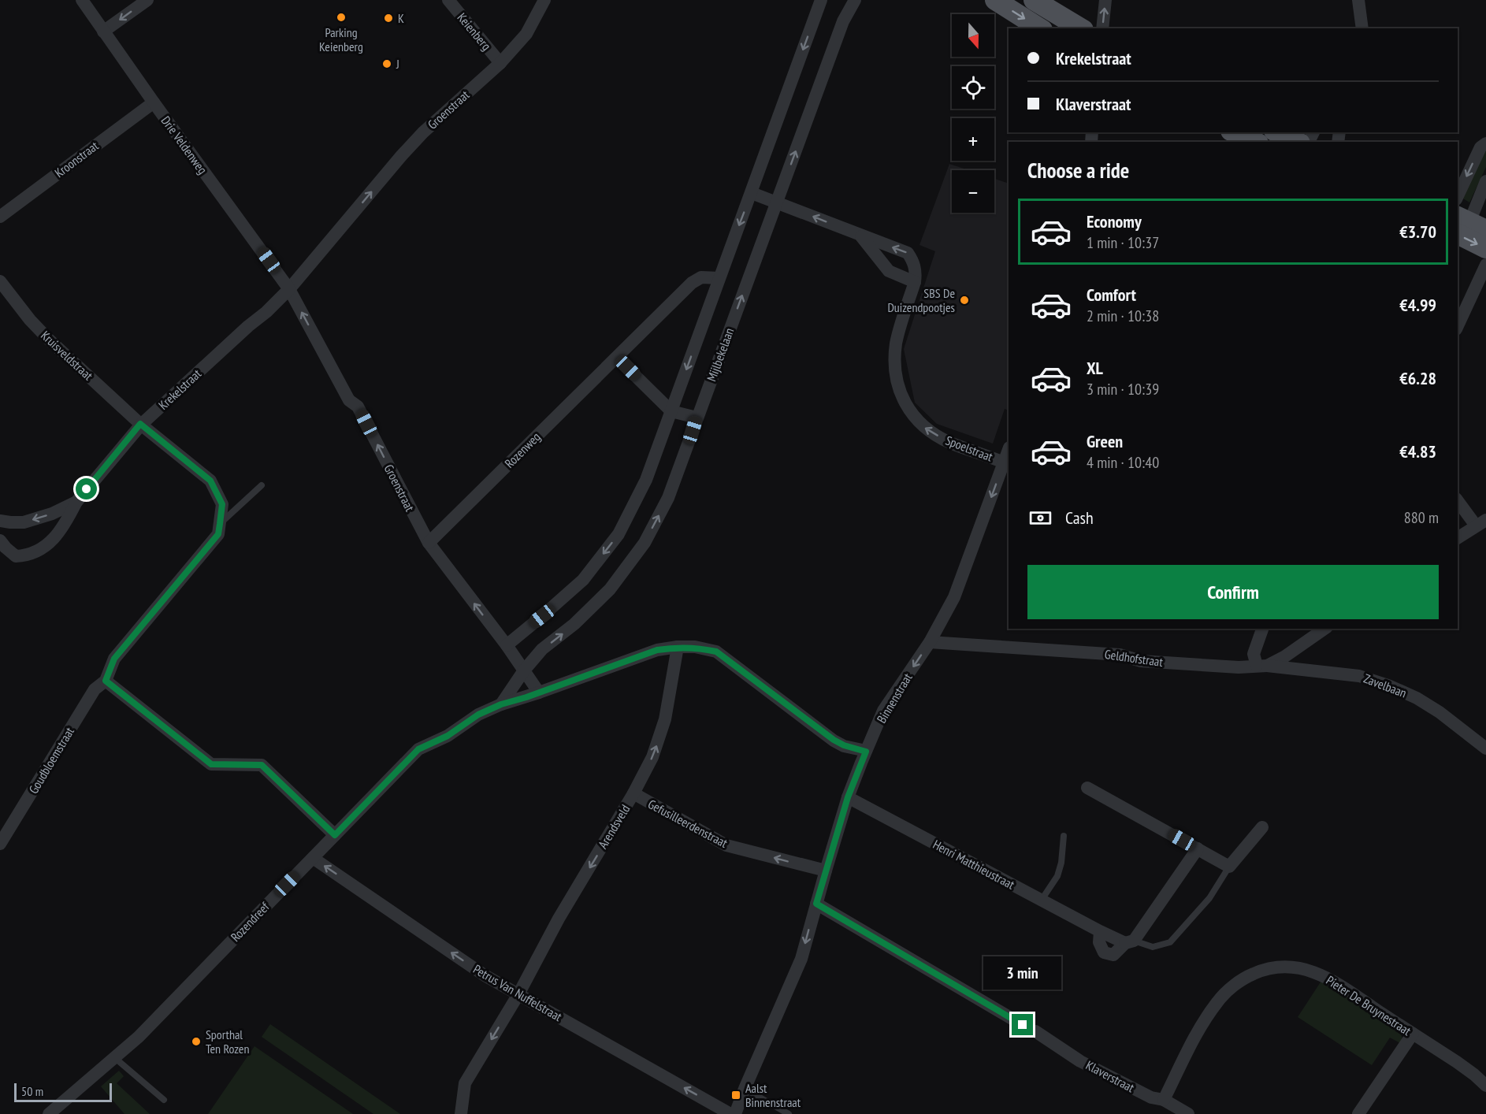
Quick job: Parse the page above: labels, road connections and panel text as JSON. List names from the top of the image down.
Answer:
{
  "streets": {
    "street": [
      "Keienberg",
      "Groenstraat",
      "Drie Veldenweg",
      "Kroonstraat",
      "Mijlbekelaan",
      "Kruisveldstraat",
      "Krekelstraat",
      "Spoelstraat",
      "Rozenweg",
      "Geldhofstraat",
      "Zavelbaan",
      "Binnenstraat",
      "Goudbloemstraat",
      "Gefusilleerdenstraat",
      "Arendsveld",
      "Henri Matthieustraat",
      "Rozendreef",
      "Petrus Van Nuffelstraat",
      "Pieter De Bruynestraat",
      "Klaverstraat"
    ]
  },
  "crossings": [
    ["Keienberg", "Groenstraat"],
    ["Groenstraat", "Drie Veldenweg"],
    ["Groenstraat", "Mijlbekelaan"],
    ["Groenstraat", "Krekelstraat"],
    ["Groenstraat", "Rozenweg"],
    ["Groenstraat", "Rozendreef"],
    ["Drie Veldenweg", "Kroonstraat"],
    ["Drie Veldenweg", "Krekelstraat"],
    ["Mijlbekelaan", "Spoelstraat"],
    ["Mijlbekelaan", "Rozenweg"],
    ["Kruisveldstraat", "Krekelstraat"],
    ["Kruisveldstraat", "Goudbloemstraat"],
    ["Krekelstraat", "Goudbloemstraat"],
    ["Spoelstraat", "Binnenstraat"],
    ["Geldhofstraat", "Zavelbaan"],
    ["Geldhofstraat", "Binnenstraat"],
    ["Binnenstraat", "Gefusilleerdenstraat"],
    ["Binnenstraat", "Henri Matthieustraat"],
    ["Gefusilleerdenstraat", "Arendsveld"],
    ["Arendsveld", "Petrus Van Nuffelstraat"],
    ["Rozendreef", "Petrus Van Nuffelstraat"],
    ["Pieter De Bruynestraat", "Klaverstraat"]
  ],
  "one_way": [
    "Spoelstraat",
    "Binnenstraat",
    "Gefusilleerdenstraat",
    "Petrus Van Nuffelstraat"
  ],
  "places": {
    "other": [
      "Parking Keienberg",
      "K",
      "J",
      "SBS De Duizendpootjes",
      "Sporthal Ten Rozen"
    ],
    "transit": ["Aalst Binnenstraat"]
  },
  "scale_bar": "50 m",
  "north": "bottom",
  "page": {
    "map_buttons": ["+", "−"],
    "banner": ["Krekelstraat", "Klaverstraat"],
    "heading": "Choose a ride",
    "list": [
      {
        "name": "Economy",
        "note": "1 min · 10:37",
        "value": "€3.70"
      },
      {
        "name": "Comfort",
        "note": "2 min · 10:38",
        "value": "€4.99"
      },
      {
        "name": "XL",
        "note": "3 min · 10:39",
        "value": "€6.28"
      },
      {
        "name": "Green",
        "note": "4 min · 10:40",
        "value": "€4.83"
      }
    ],
    "pay": ["Cash", "880 m"],
    "buttons": "Confirm",
    "bubble": "3 min",
    "scale": "50 m"
  }
}
